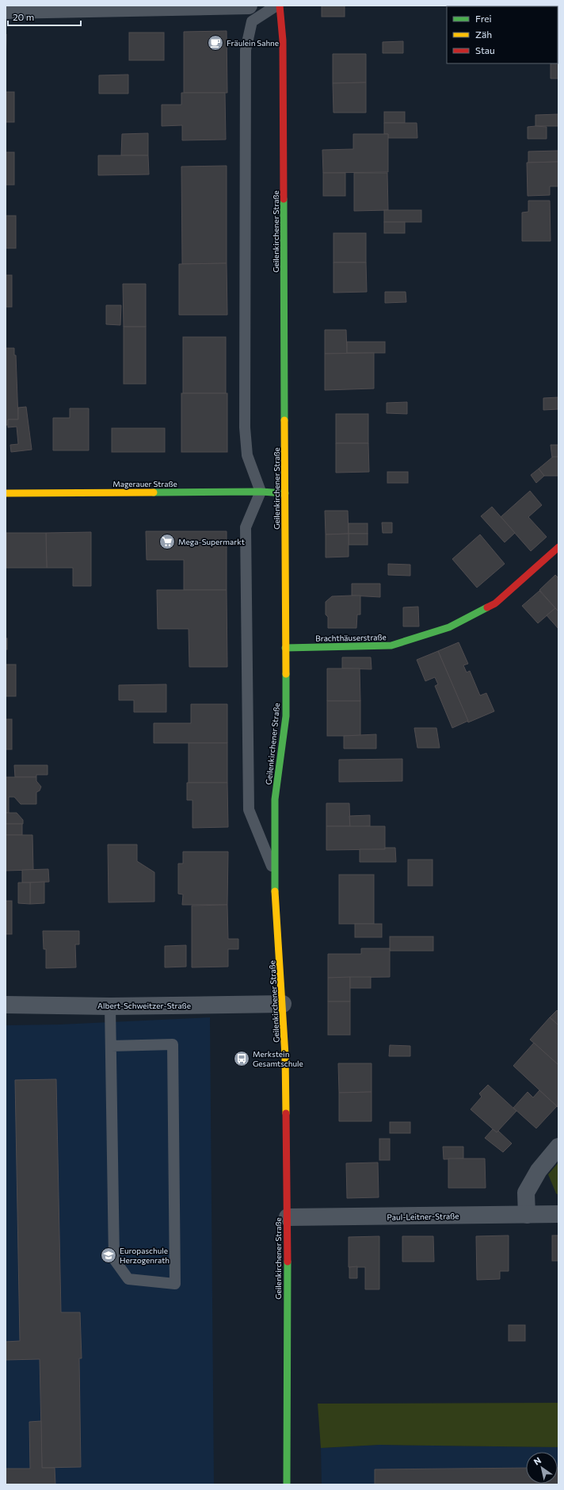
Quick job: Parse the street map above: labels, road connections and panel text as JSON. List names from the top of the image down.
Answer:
{
  "streets": {
    "main road": ["Geilenkirchener Straße", "Magerauer Straße", "Brachthäuserstraße"],
    "street": ["Albert-Schweitzer-Straße", "Paul-Leitner-Straße"]
  },
  "crossings": [
    ["Geilenkirchener Straße", "Magerauer Straße"],
    ["Geilenkirchener Straße", "Brachthäuserstraße"],
    ["Geilenkirchener Straße", "Albert-Schweitzer-Straße"],
    ["Geilenkirchener Straße", "Paul-Leitner-Straße"]
  ],
  "places": {
    "cafe": ["Fräulein Sahne"],
    "supermarket": ["Mega-Supermarkt"],
    "bus stop": ["Merkstein Gesamtschule"],
    "school or university": ["Europaschule Herzogenrath"]
  },
  "legend": ["Frei", "Zäh", "Stau"],
  "scale_bar": "20 m",
  "north": "top left"
}
